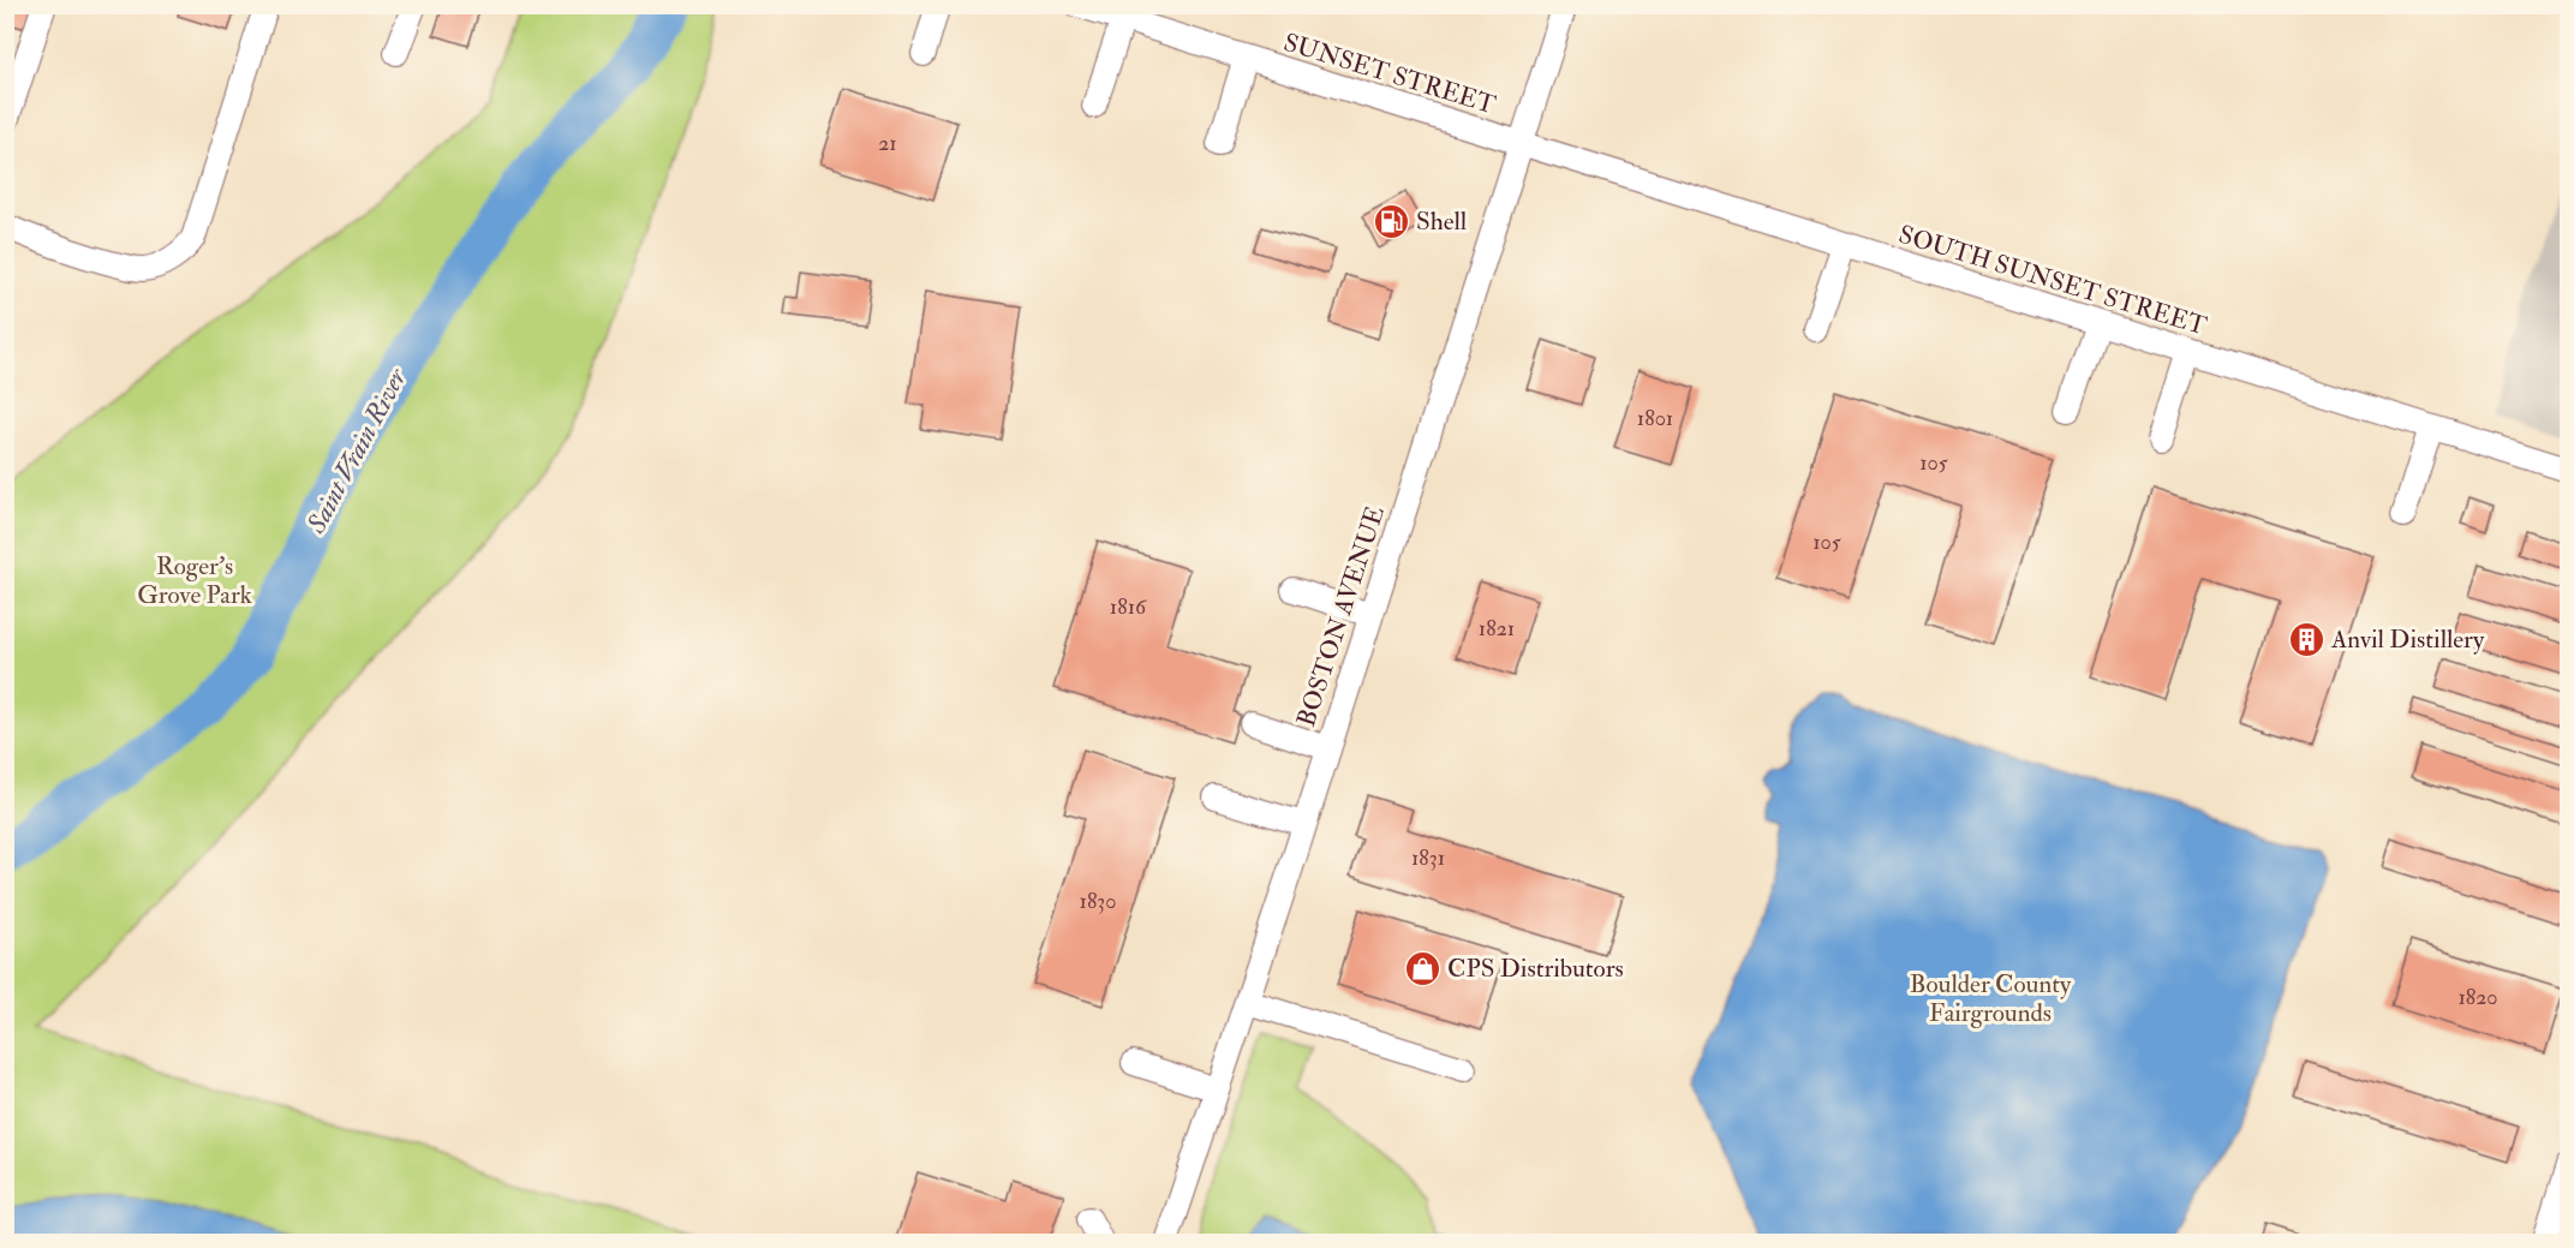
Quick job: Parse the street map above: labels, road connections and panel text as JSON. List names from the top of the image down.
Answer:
{
  "streets": {
    "street": ["SUNSET STREET", "SOUTH SUNSET STREET", "BOSTON AVENUE"]
  },
  "crossings": [
    ["SUNSET STREET", "SOUTH SUNSET STREET"],
    ["SUNSET STREET", "BOSTON AVENUE"],
    ["SOUTH SUNSET STREET", "BOSTON AVENUE"]
  ],
  "water": ["Saint Vrain River"],
  "parks": ["Roger's Grove Park", "Boulder County Fairgrounds"],
  "places": {
    "fuel station": ["Shell"],
    "building": ["Anvil Distillery"],
    "shop": ["CPS Distributors"]
  },
  "house_numbers": [
    "21",
    "1801",
    "105",
    "105",
    "1816",
    "1821",
    "1831",
    "1830",
    "1820"
  ]
}
